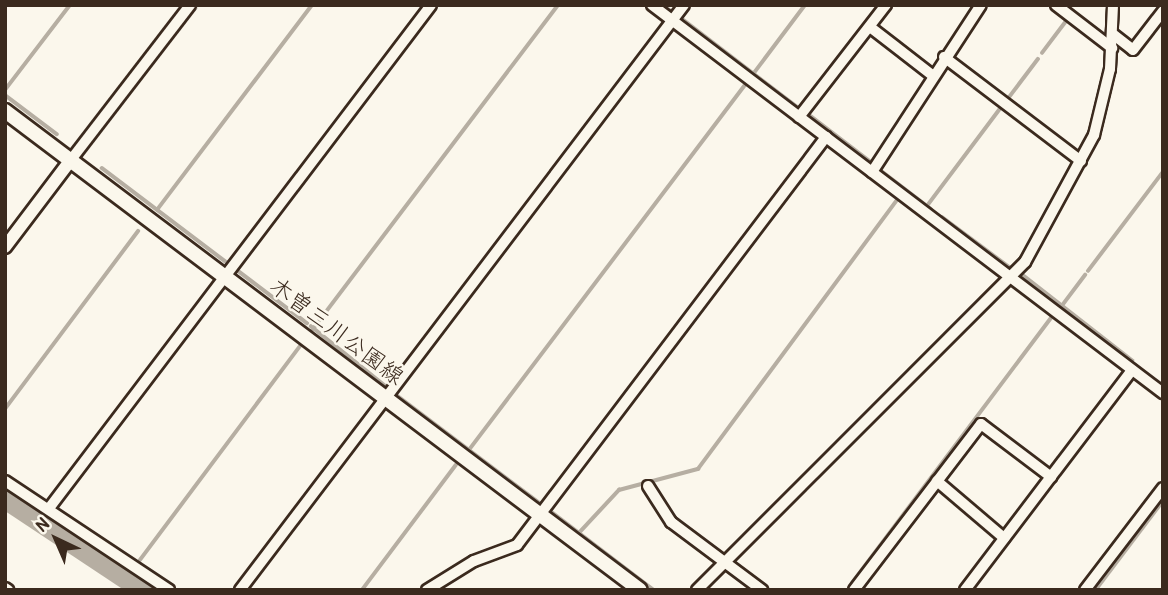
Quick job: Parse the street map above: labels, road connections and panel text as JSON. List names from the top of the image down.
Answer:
{
  "streets": {
    "main road": ["木曽三川公園線"]
  },
  "north": "top left"
}
